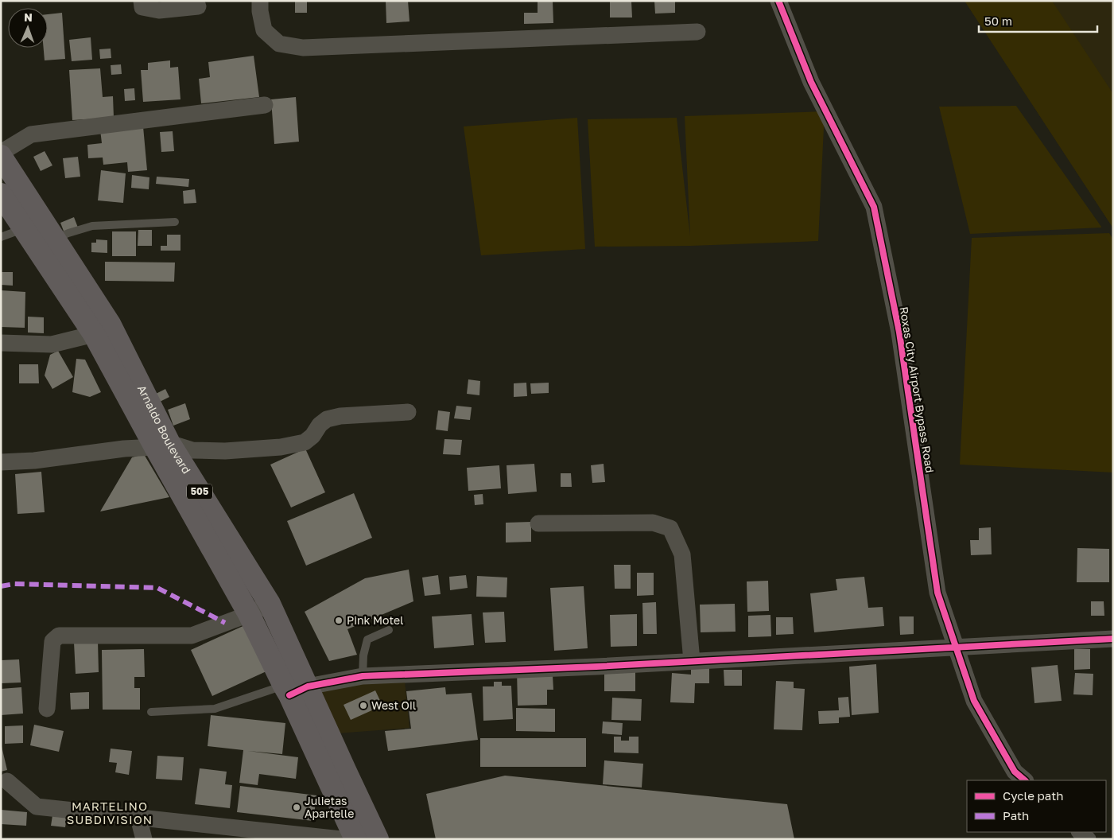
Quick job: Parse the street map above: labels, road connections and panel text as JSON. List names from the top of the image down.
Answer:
{
  "streets": {
    "highway": ["Arnaldo Boulevard", "505"],
    "street": ["Roxas City Airport Bypass Road"]
  },
  "districts": ["MARTELINO SUBDIVISION"],
  "places": ["Pink Motel", "West Oil", "Julietas Apartelle"],
  "legend": ["Cycle path", "Path"],
  "scale_bar": "50 m",
  "north": "top"
}
